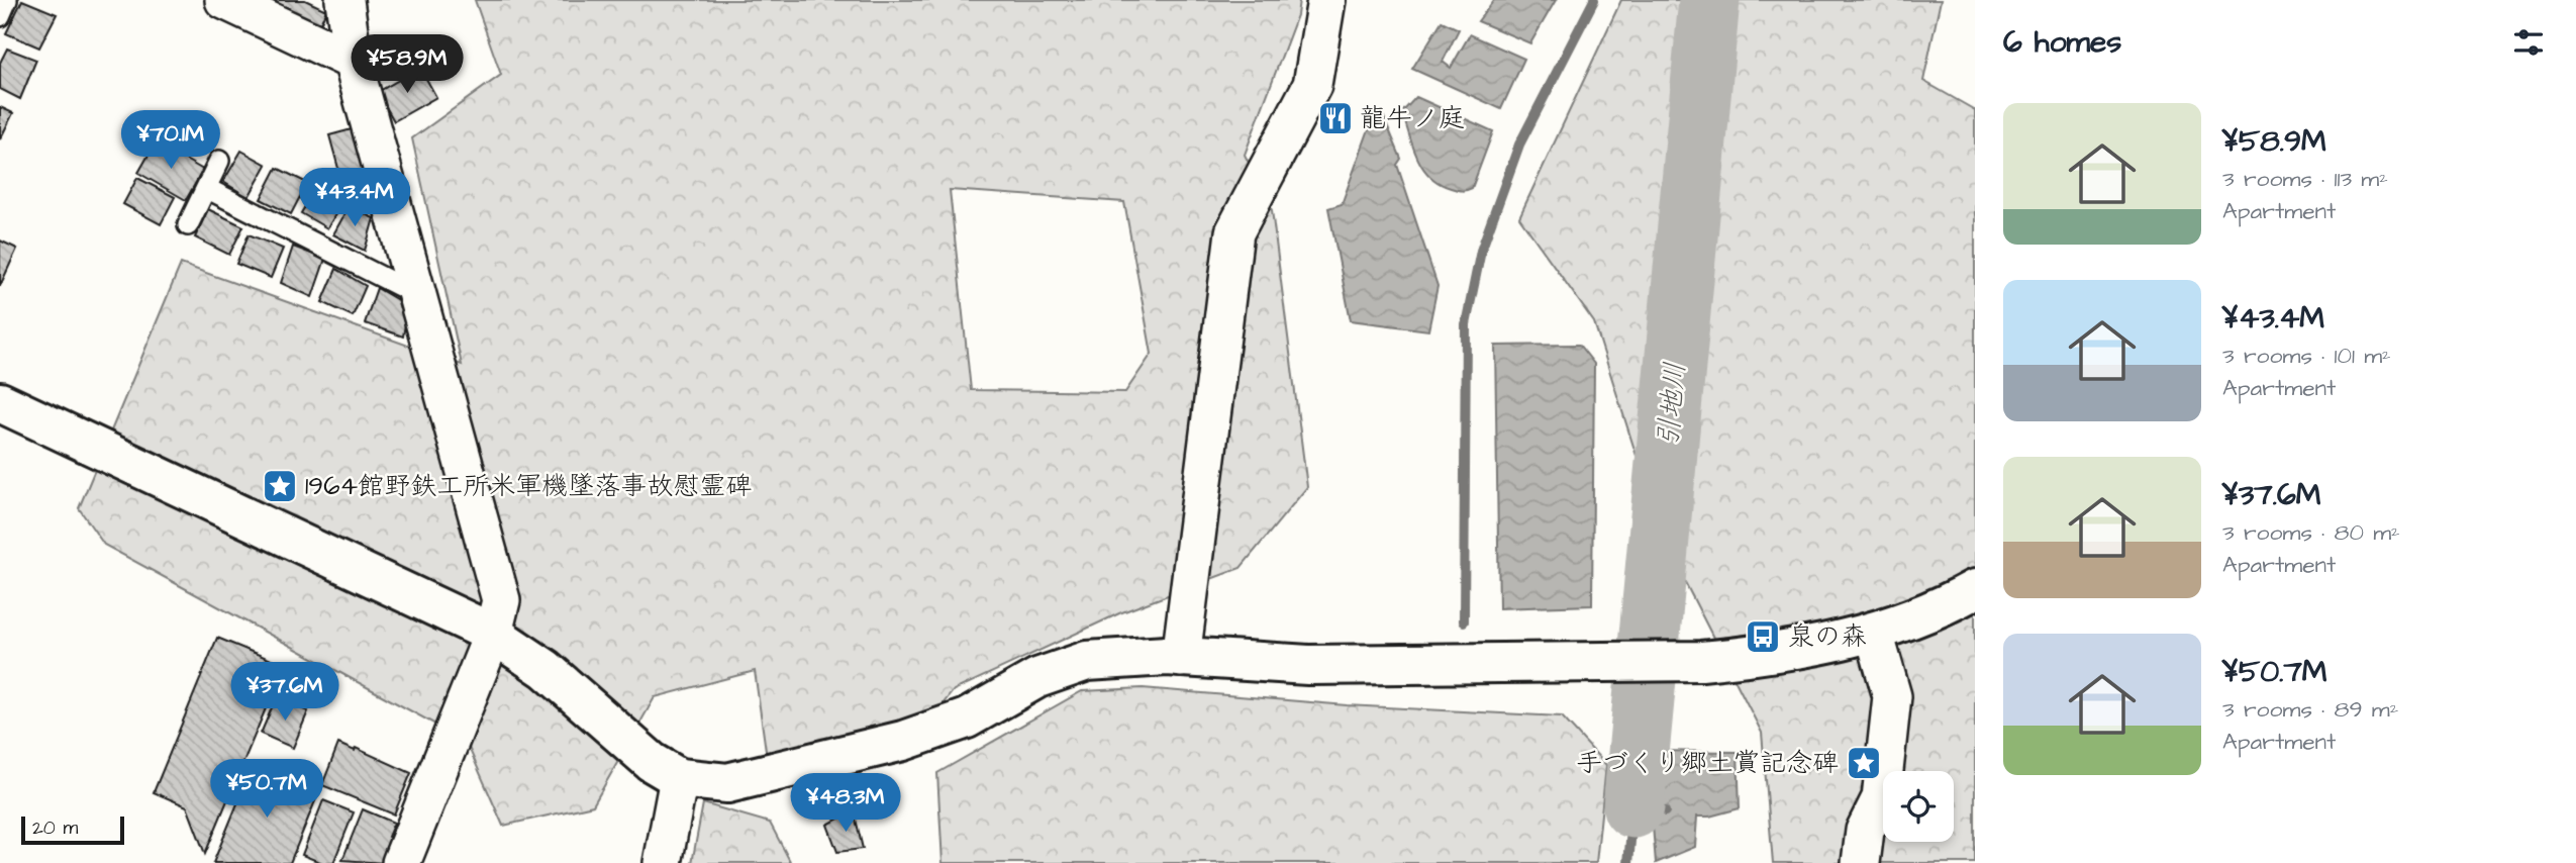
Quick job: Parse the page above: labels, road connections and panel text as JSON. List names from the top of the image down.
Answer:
{
  "water": ["引地川"],
  "places": {
    "restaurant": ["龍牛ノ庭"],
    "place": ["1964館野鉄工所米軍機墜落事故慰霊碑", "手づくり郷土賞記念碑"],
    "bus stop": ["泉の森"]
  },
  "scale_bar": "20 m",
  "page": {
    "heading": "6 homes",
    "price": [
      "¥58.9M",
      "¥70.1M",
      "¥43.4M",
      "¥37.6M",
      "¥50.7M",
      "¥48.3M"
    ],
    "list": [
      {
        "name": "¥58.9M",
        "note": "3 rooms · 113 m² · Apartment"
      },
      {
        "name": "¥43.4M",
        "note": "3 rooms · 101 m² · Apartment"
      },
      {
        "name": "¥37.6M",
        "note": "3 rooms · 80 m² · Apartment"
      },
      {
        "name": "¥50.7M",
        "note": "3 rooms · 89 m² · Apartment"
      }
    ],
    "scale": "20 m"
  }
}
